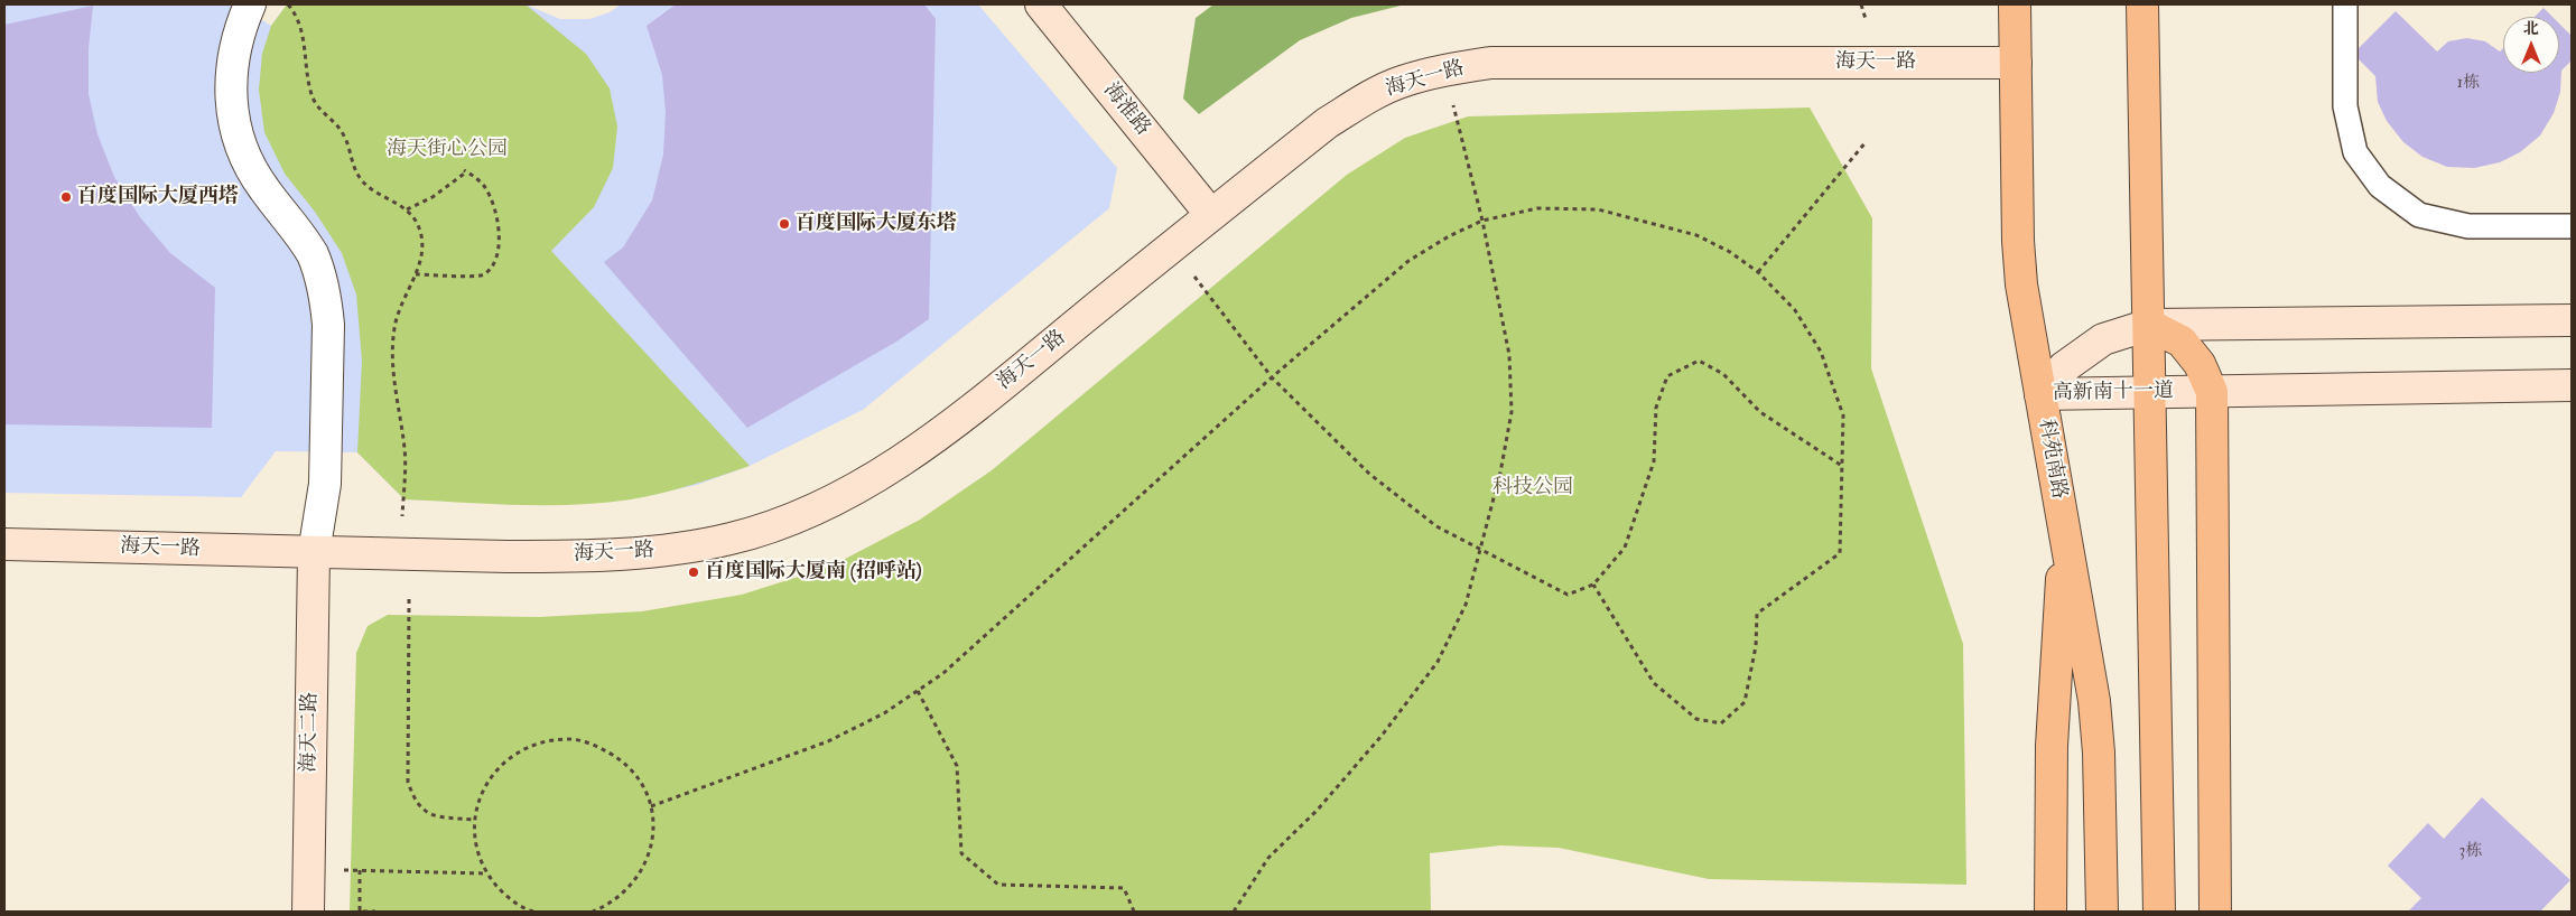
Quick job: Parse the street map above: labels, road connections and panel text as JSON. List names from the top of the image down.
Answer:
{
  "streets": {
    "main road": ["科苑南路"],
    "street": [
      "海天一路",
      "海淮路",
      "高新南十一道",
      "海天二路"
    ]
  },
  "crossings": [
    ["海天一路", "海淮路"],
    ["海天一路", "科苑南路"],
    ["海天一路", "海天二路"],
    ["高新南十一道", "科苑南路"]
  ],
  "parks": ["海天街心公园", "科技公园"],
  "places": ["百度国际大厦西塔", "百度国际大厦东塔", "百度国际大厦南 (招呼站)"],
  "house_numbers": ["1栋", "3栋"],
  "north": "top"
}
